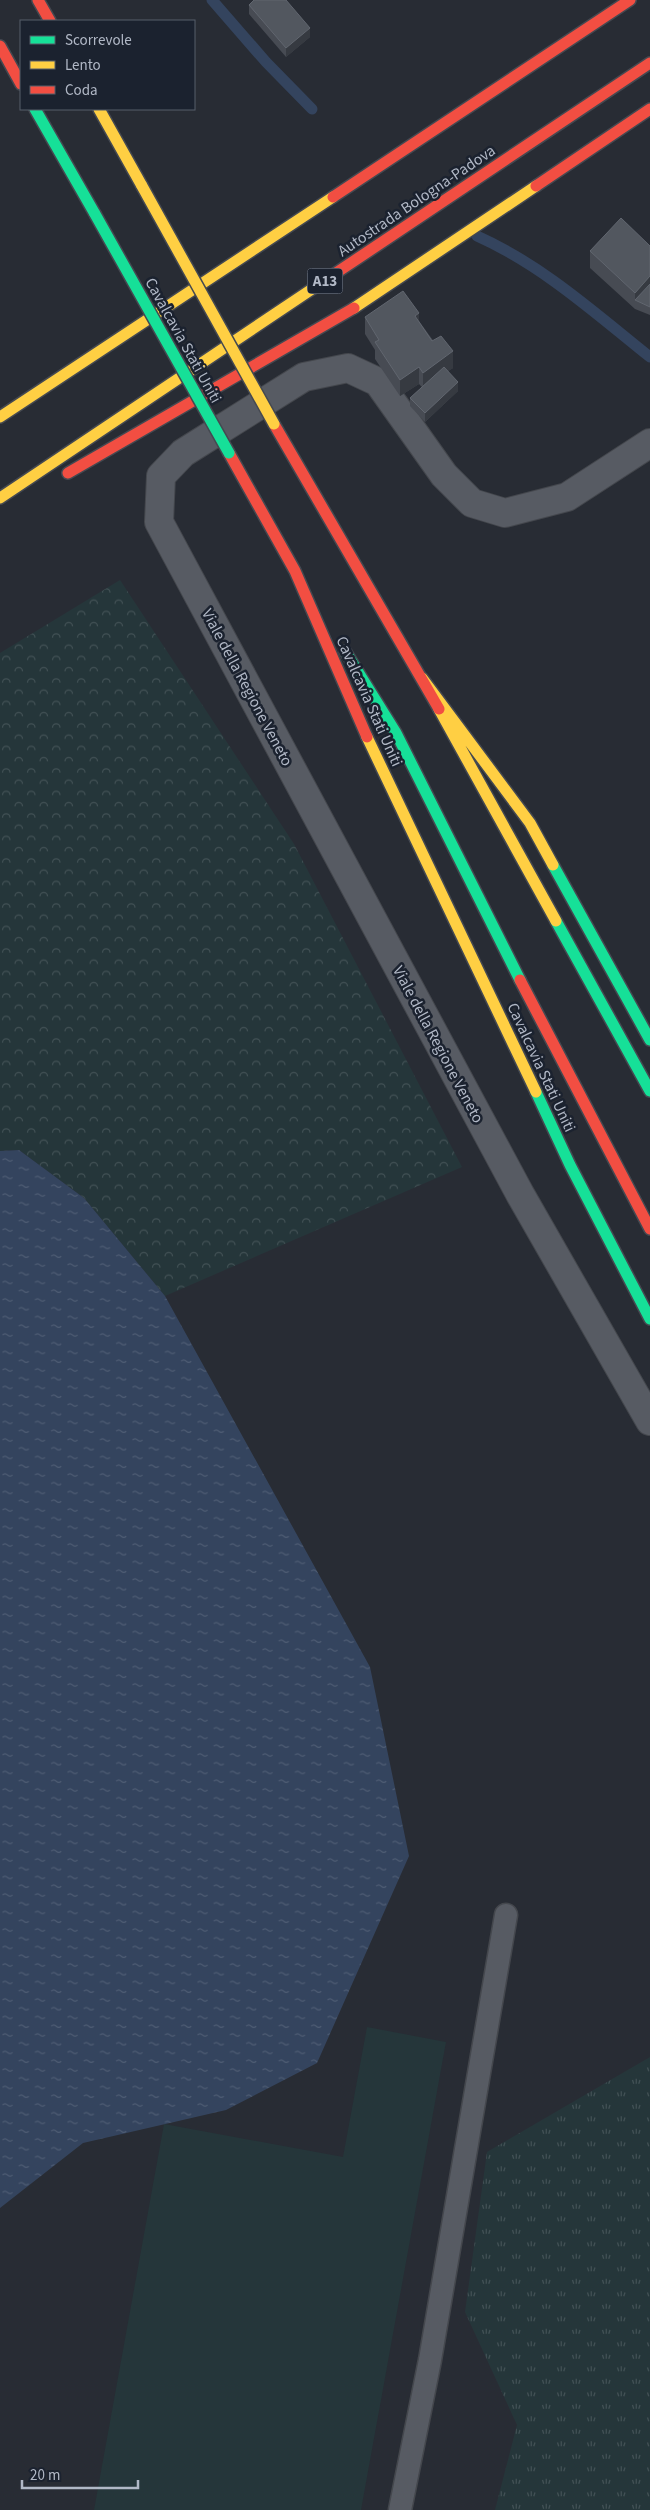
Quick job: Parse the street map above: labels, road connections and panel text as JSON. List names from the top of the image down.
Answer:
{
  "streets": {
    "main road": ["Autostrada Bologna-Padova", "A13", "Cavalcavia Stati Uniti"],
    "street": ["Viale della Regione Veneto"]
  },
  "legend": ["Scorrevole", "Lento", "Coda"],
  "scale_bar": "20 m"
}
